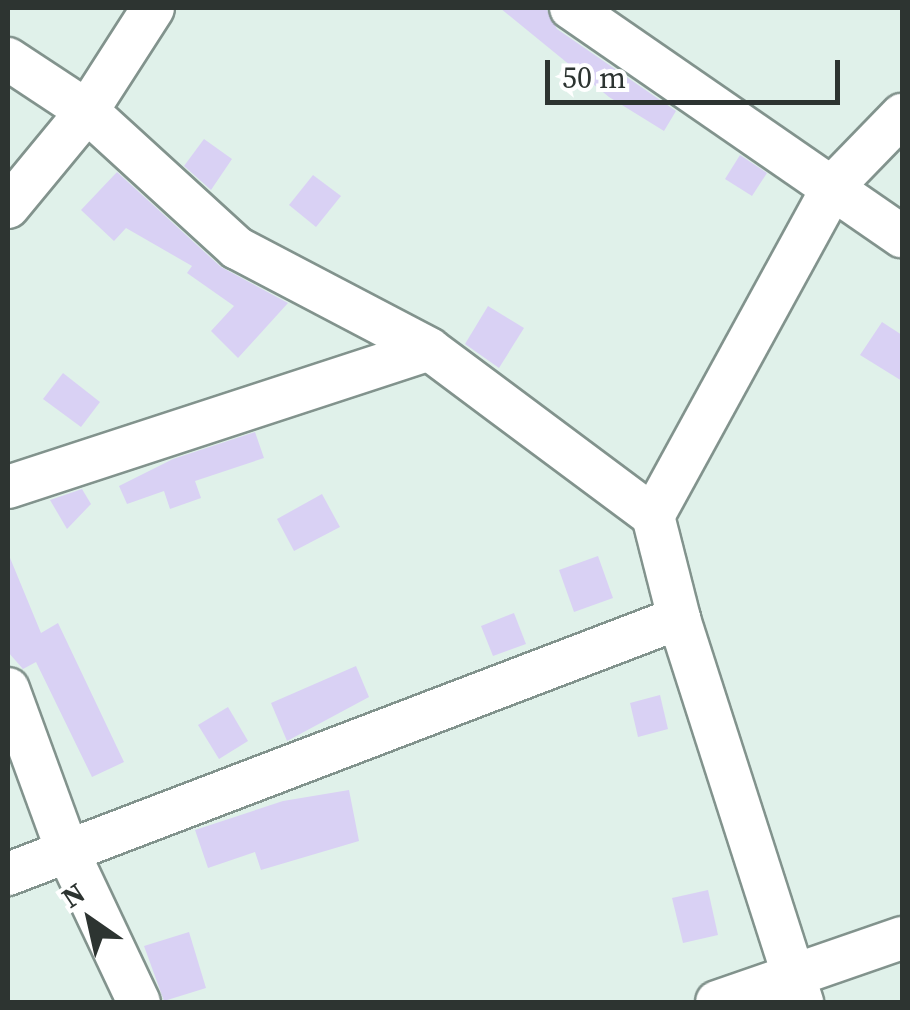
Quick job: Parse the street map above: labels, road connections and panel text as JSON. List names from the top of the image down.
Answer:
{
  "scale_bar": "50 m",
  "north": "top left"
}
